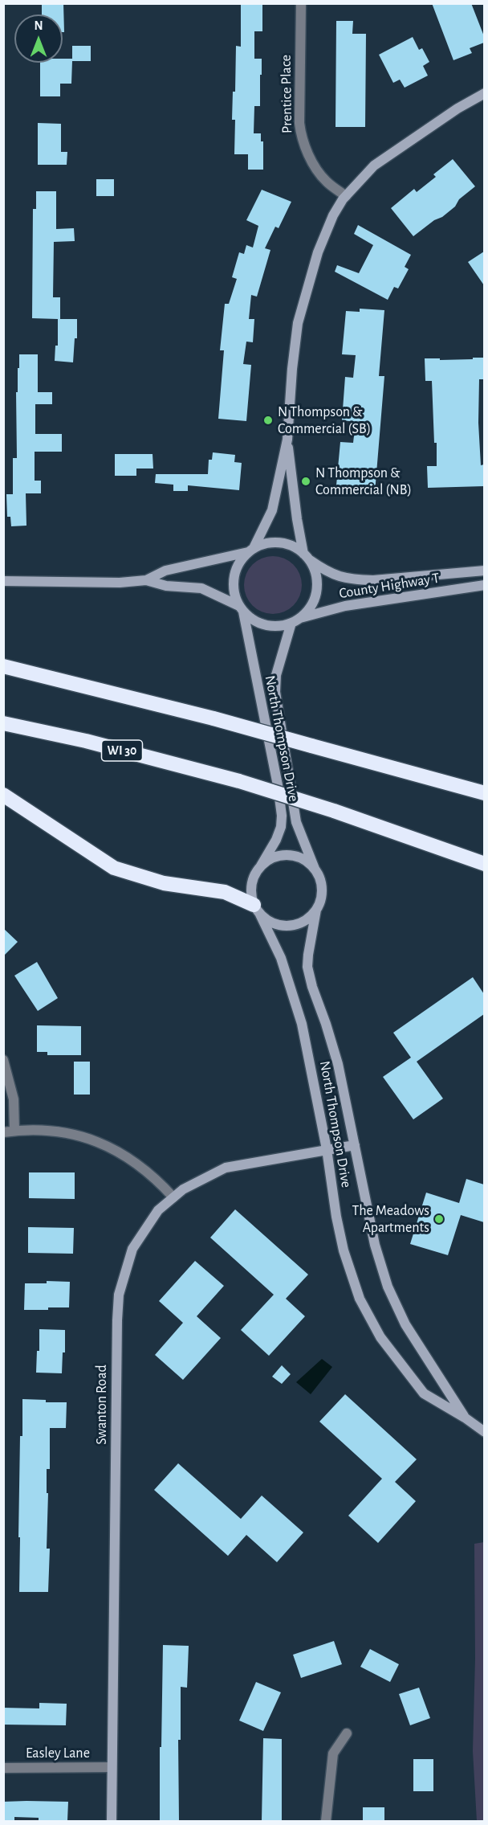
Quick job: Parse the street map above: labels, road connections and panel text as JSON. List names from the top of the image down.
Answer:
{
  "streets": {
    "highway": ["WI 30"],
    "street": [
      "Prentice Place",
      "County Highway T",
      "North Thompson Drive",
      "Swanton Road",
      "Easley Lane"
    ]
  },
  "crossings": [
    ["County Highway T", "North Thompson Drive"],
    ["North Thompson Drive", "Swanton Road"],
    ["Swanton Road", "Easley Lane"]
  ],
  "places": ["N Thompson & Commercial (SB)", "N Thompson & Commercial (NB)", "The Meadows Apartments"],
  "north": "top"
}
